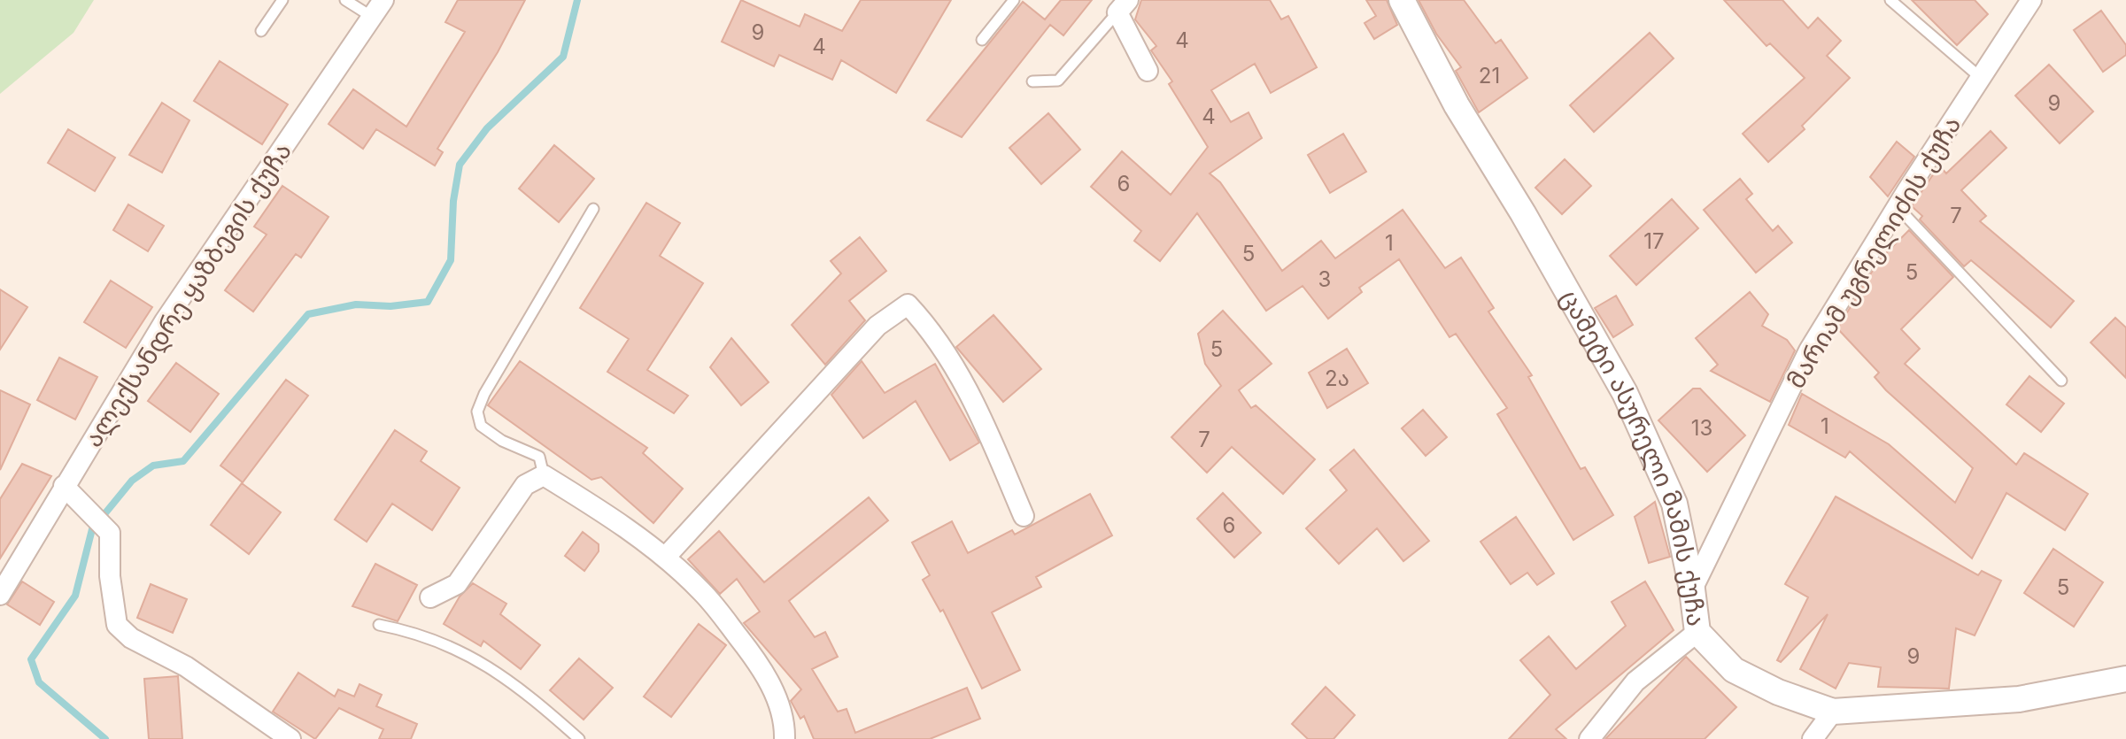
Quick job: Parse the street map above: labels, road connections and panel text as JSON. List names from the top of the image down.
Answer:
{
  "streets": {
    "street": ["მარიამ უგრელიძის ქუჩა", "ალექსანდრე ყაზბეგის ქუჩა", "ცამეტი ასურელი მამის ქუჩა"]
  },
  "crossings": [
    ["მარიამ უგრელიძის ქუჩა", "ცამეტი ასურელი მამის ქუჩა"]
  ],
  "house_numbers": [
    "9",
    "4",
    "4",
    "21",
    "9",
    "4",
    "6",
    "7",
    "17",
    "1",
    "5",
    "5",
    "3",
    "5",
    "2ა",
    "1",
    "13",
    "7",
    "6",
    "5",
    "9"
  ]
}
